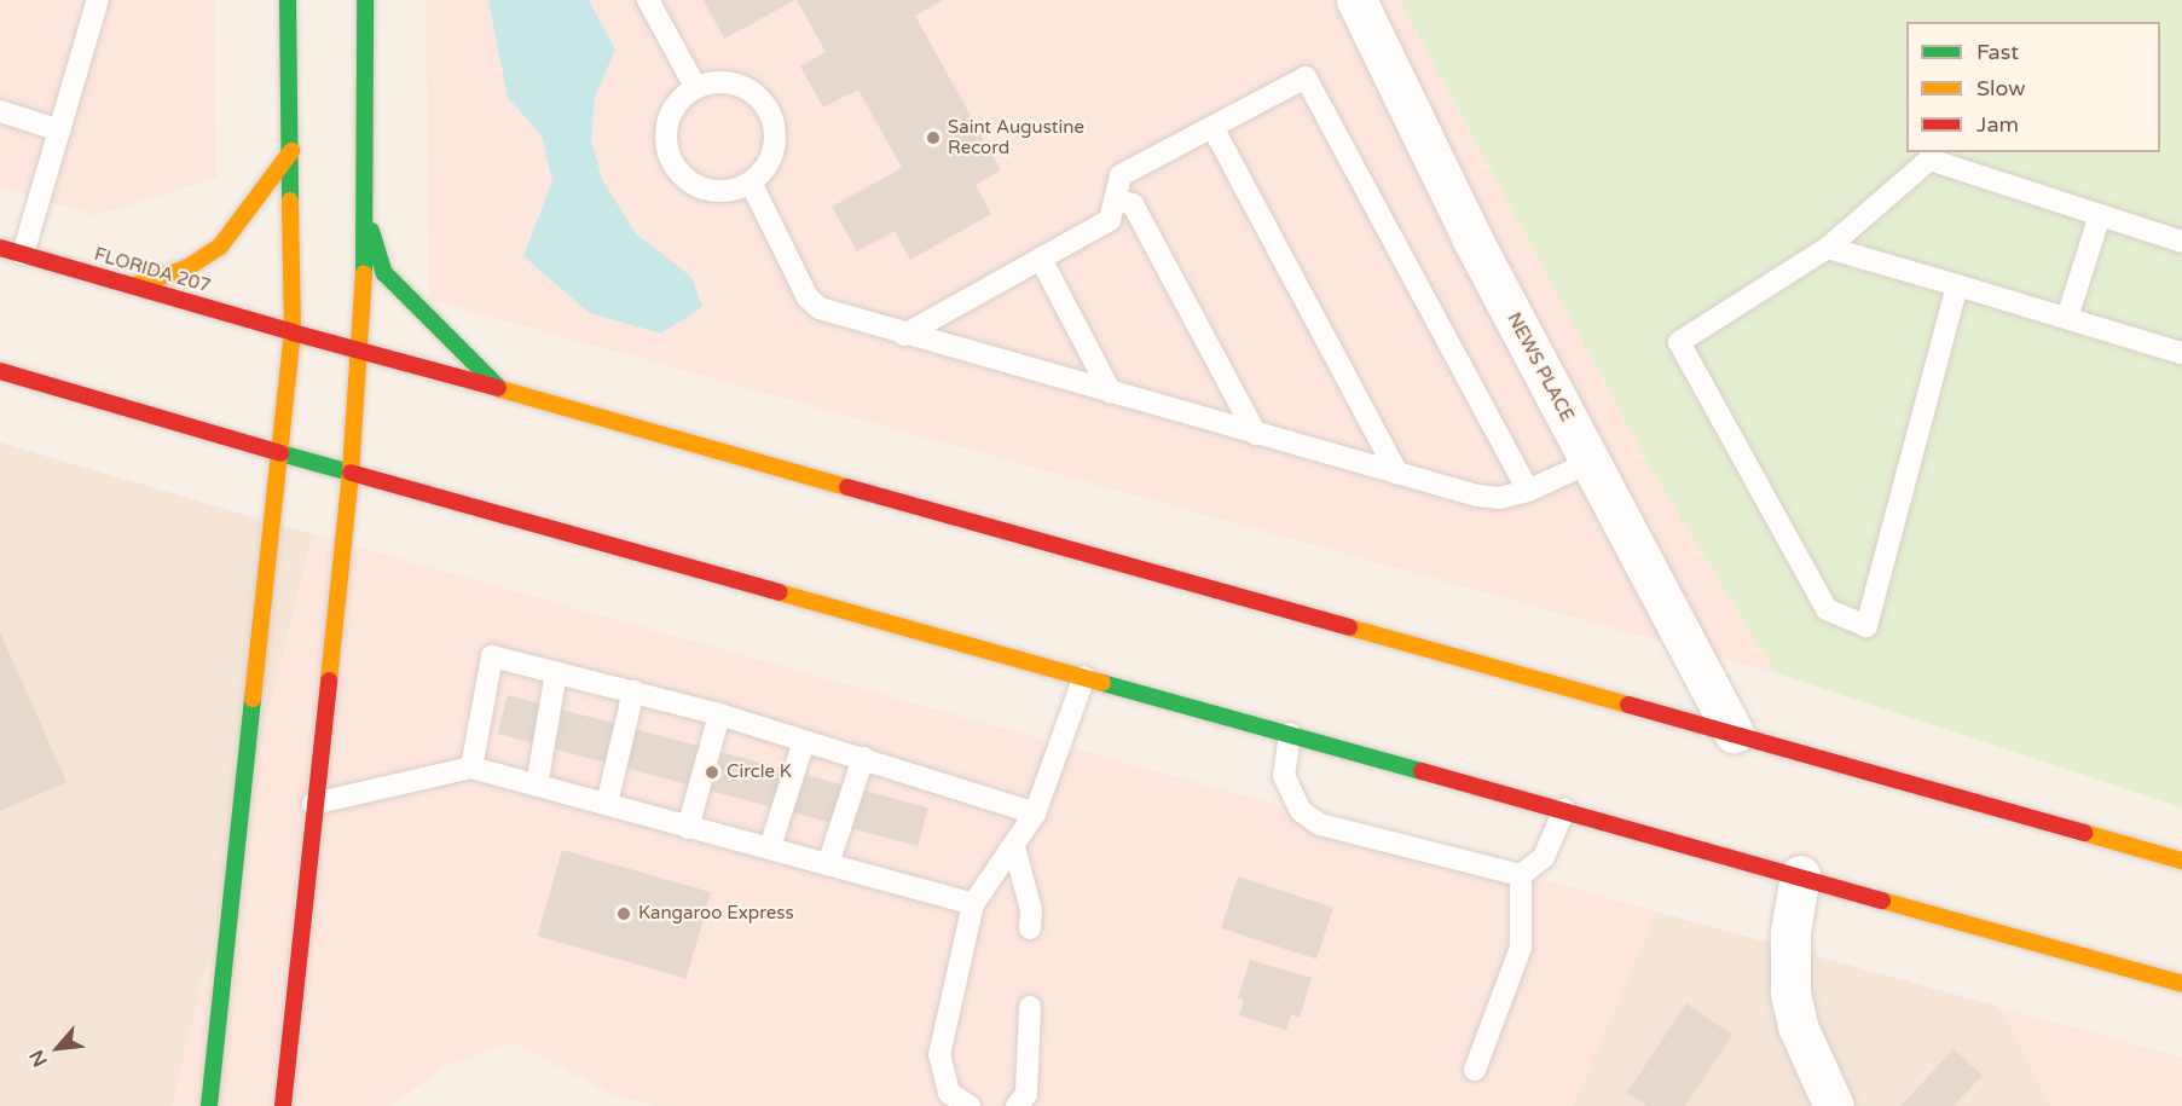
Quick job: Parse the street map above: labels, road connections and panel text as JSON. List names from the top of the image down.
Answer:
{
  "streets": {
    "main road": ["FLORIDA 207"],
    "street": ["NEWS PLACE"]
  },
  "crossings": [
    ["FLORIDA 207", "NEWS PLACE"]
  ],
  "places": ["Saint Augustine Record", "Circle K", "Kangaroo Express"],
  "legend": ["Fast", "Slow", "Jam"],
  "north": "bottom left"
}
